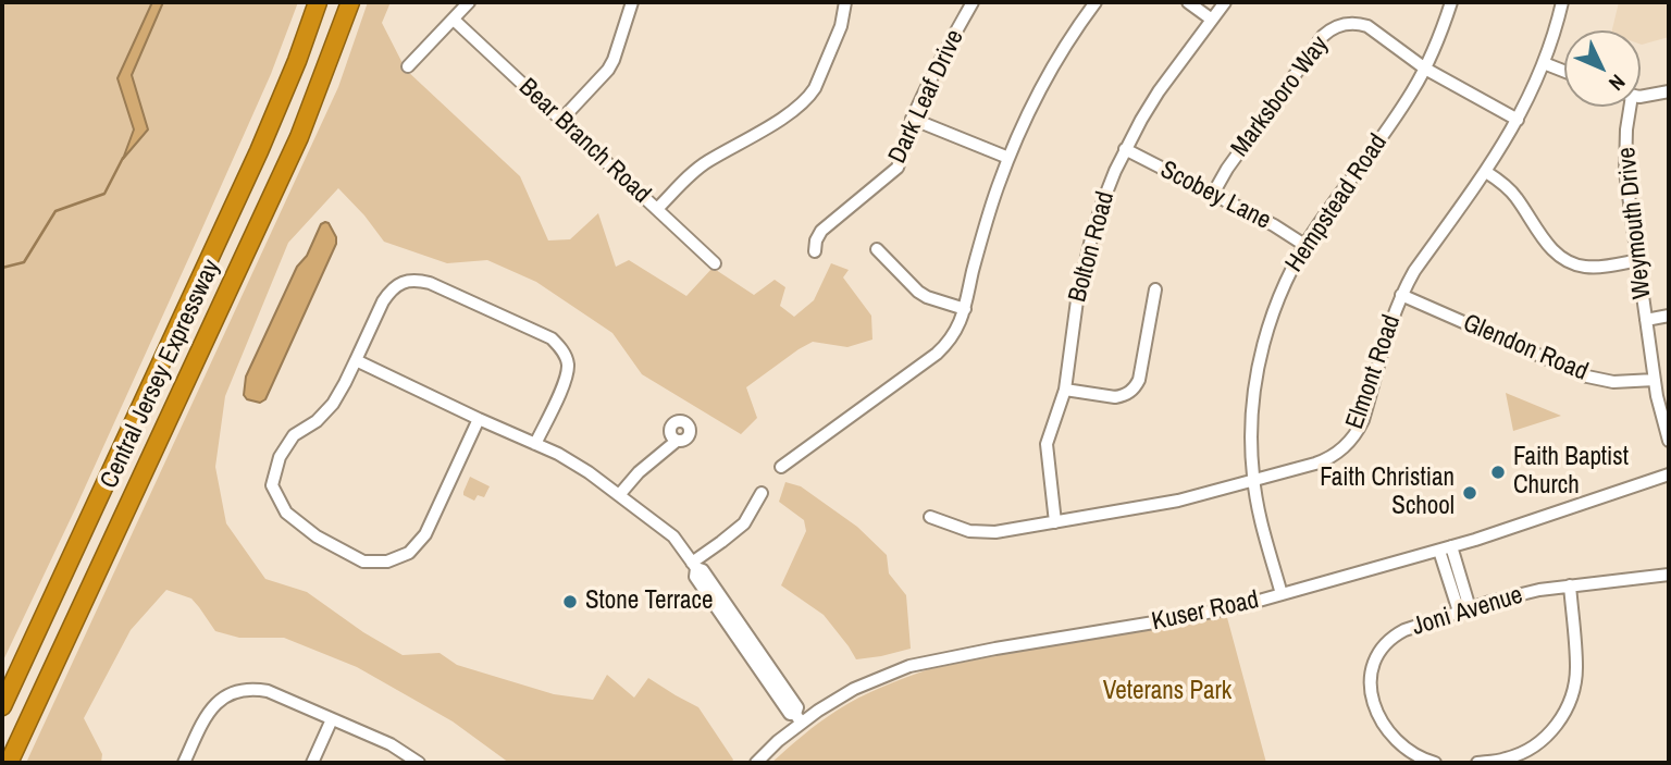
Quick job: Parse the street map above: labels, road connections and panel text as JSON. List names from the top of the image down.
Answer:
{
  "streets": {
    "highway": ["Central Jersey Expressway"],
    "street": [
      "Dark Leaf Drive",
      "Marksboro Way",
      "Bear Branch Road",
      "Scobey Lane",
      "Hempstead Road",
      "Weymouth Drive",
      "Bolton Road",
      "Glendon Road",
      "Elmont Road",
      "Kuser Road",
      "Joni Avenue"
    ]
  },
  "crossings": [
    ["Marksboro Way", "Scobey Lane"],
    ["Marksboro Way", "Hempstead Road"],
    ["Marksboro Way", "Elmont Road"],
    ["Scobey Lane", "Hempstead Road"],
    ["Scobey Lane", "Bolton Road"],
    ["Hempstead Road", "Elmont Road"],
    ["Hempstead Road", "Kuser Road"],
    ["Weymouth Drive", "Glendon Road"],
    ["Bolton Road", "Elmont Road"],
    ["Glendon Road", "Elmont Road"]
  ],
  "parks": ["Veterans Park"],
  "places": ["Faith Baptist Church", "Faith Christian School", "Stone Terrace"],
  "north": "bottom right"
}
